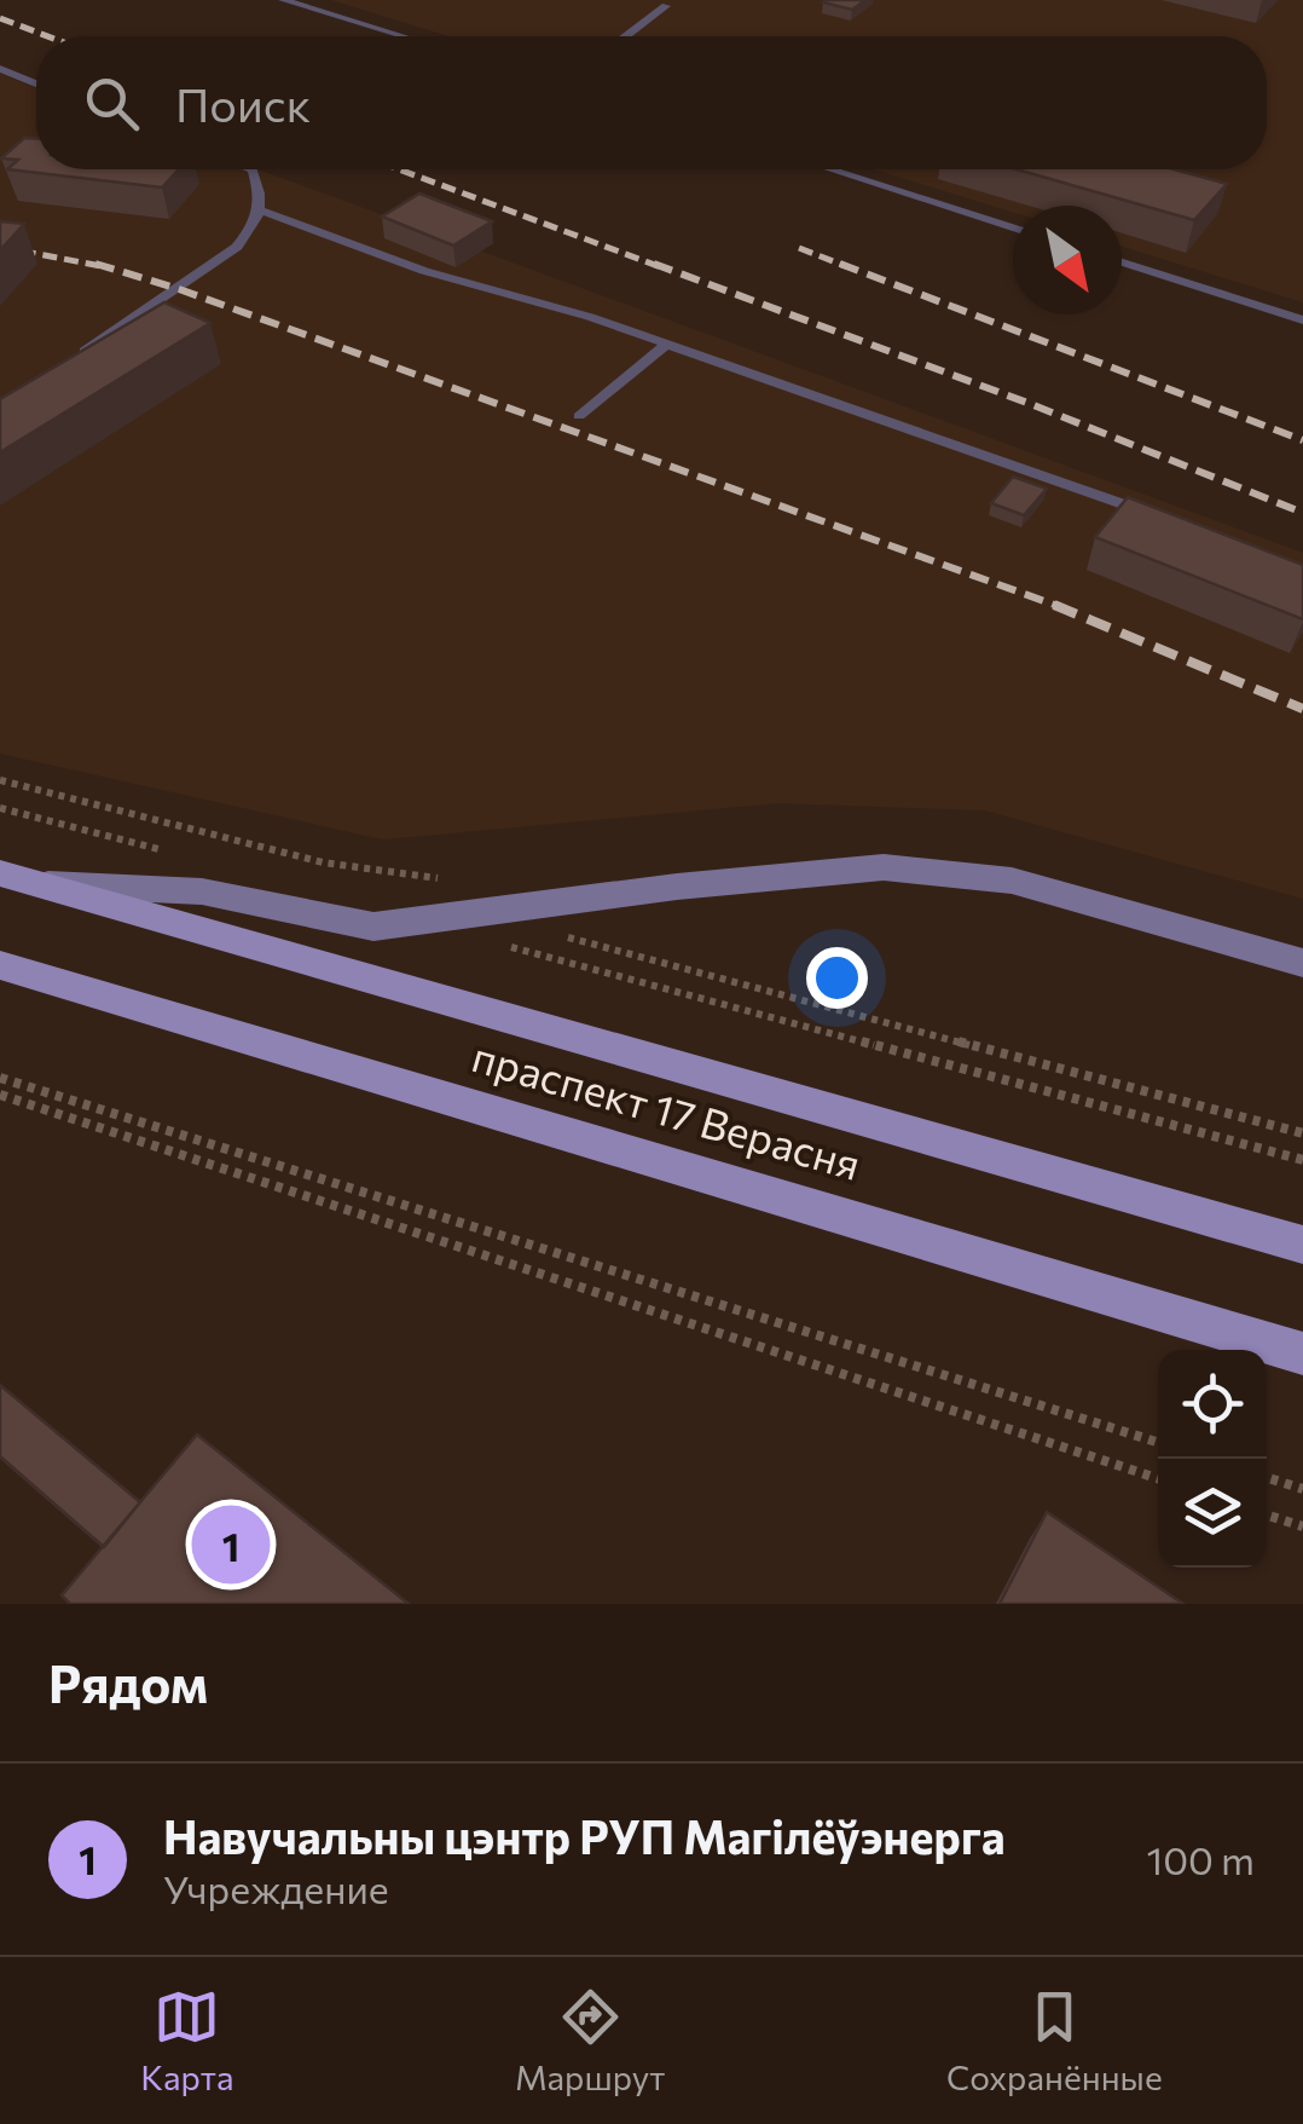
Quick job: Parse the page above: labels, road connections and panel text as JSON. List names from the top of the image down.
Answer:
{
  "streets": {
    "main road": ["праспект 17 Верасня"]
  },
  "north": "bottom right",
  "page": {
    "search": "Поиск",
    "pins": "1",
    "heading": "Рядом",
    "list": [
      {
        "mark": "1",
        "name": "Навучальны цэнтр РУП Магілёўэнерга",
        "note": "Учреждение",
        "value": "100 m"
      }
    ],
    "nav": ["Карта", "Маршрут", "Сохранённые"]
  }
}
